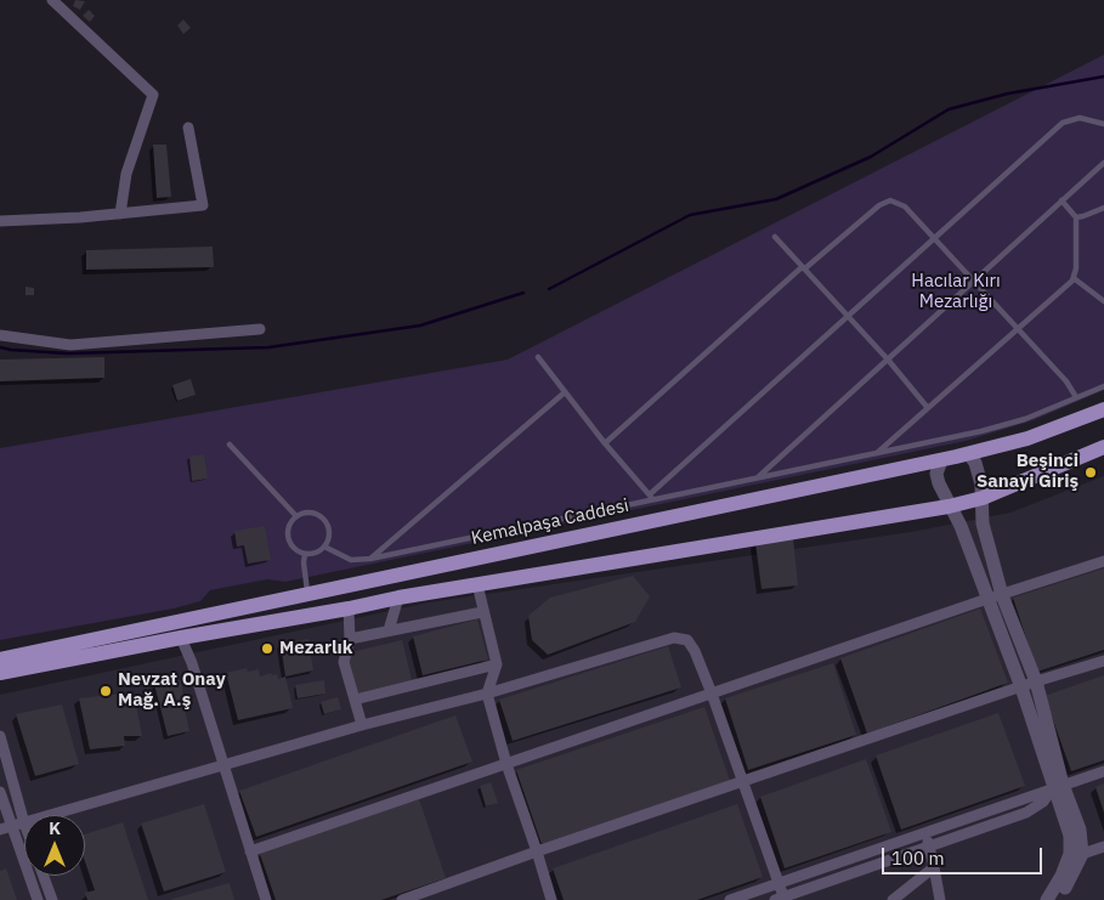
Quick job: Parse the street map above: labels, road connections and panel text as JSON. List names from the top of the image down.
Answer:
{
  "streets": {
    "main road": ["Kemalpaşa Caddesi"]
  },
  "parks": ["Hacılar Kırı Mezarlığı"],
  "places": ["Beşinci Sanayi Giriş", "Mezarlık", "Nevzat Onay Mağ. A.ş"],
  "scale_bar": "100 m",
  "north": "top"
}
